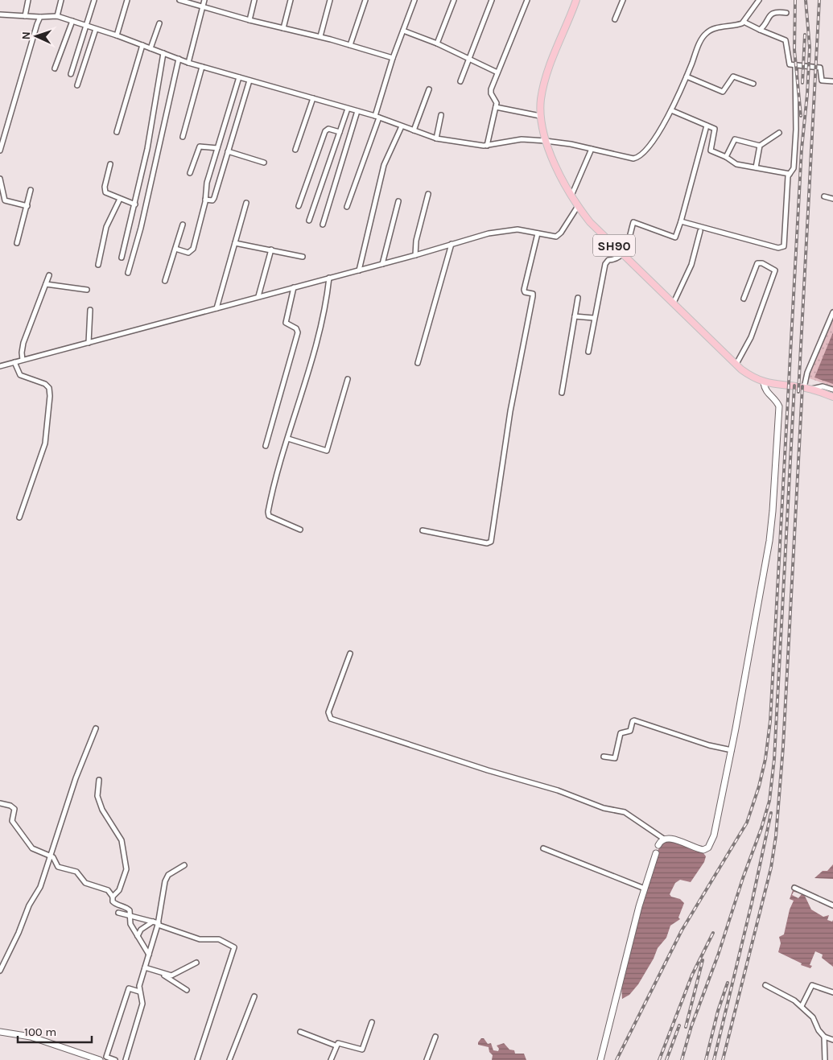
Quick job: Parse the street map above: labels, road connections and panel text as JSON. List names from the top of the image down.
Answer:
{
  "streets": {
    "main road": ["SH90"]
  },
  "scale_bar": "100 m",
  "north": "left"
}
